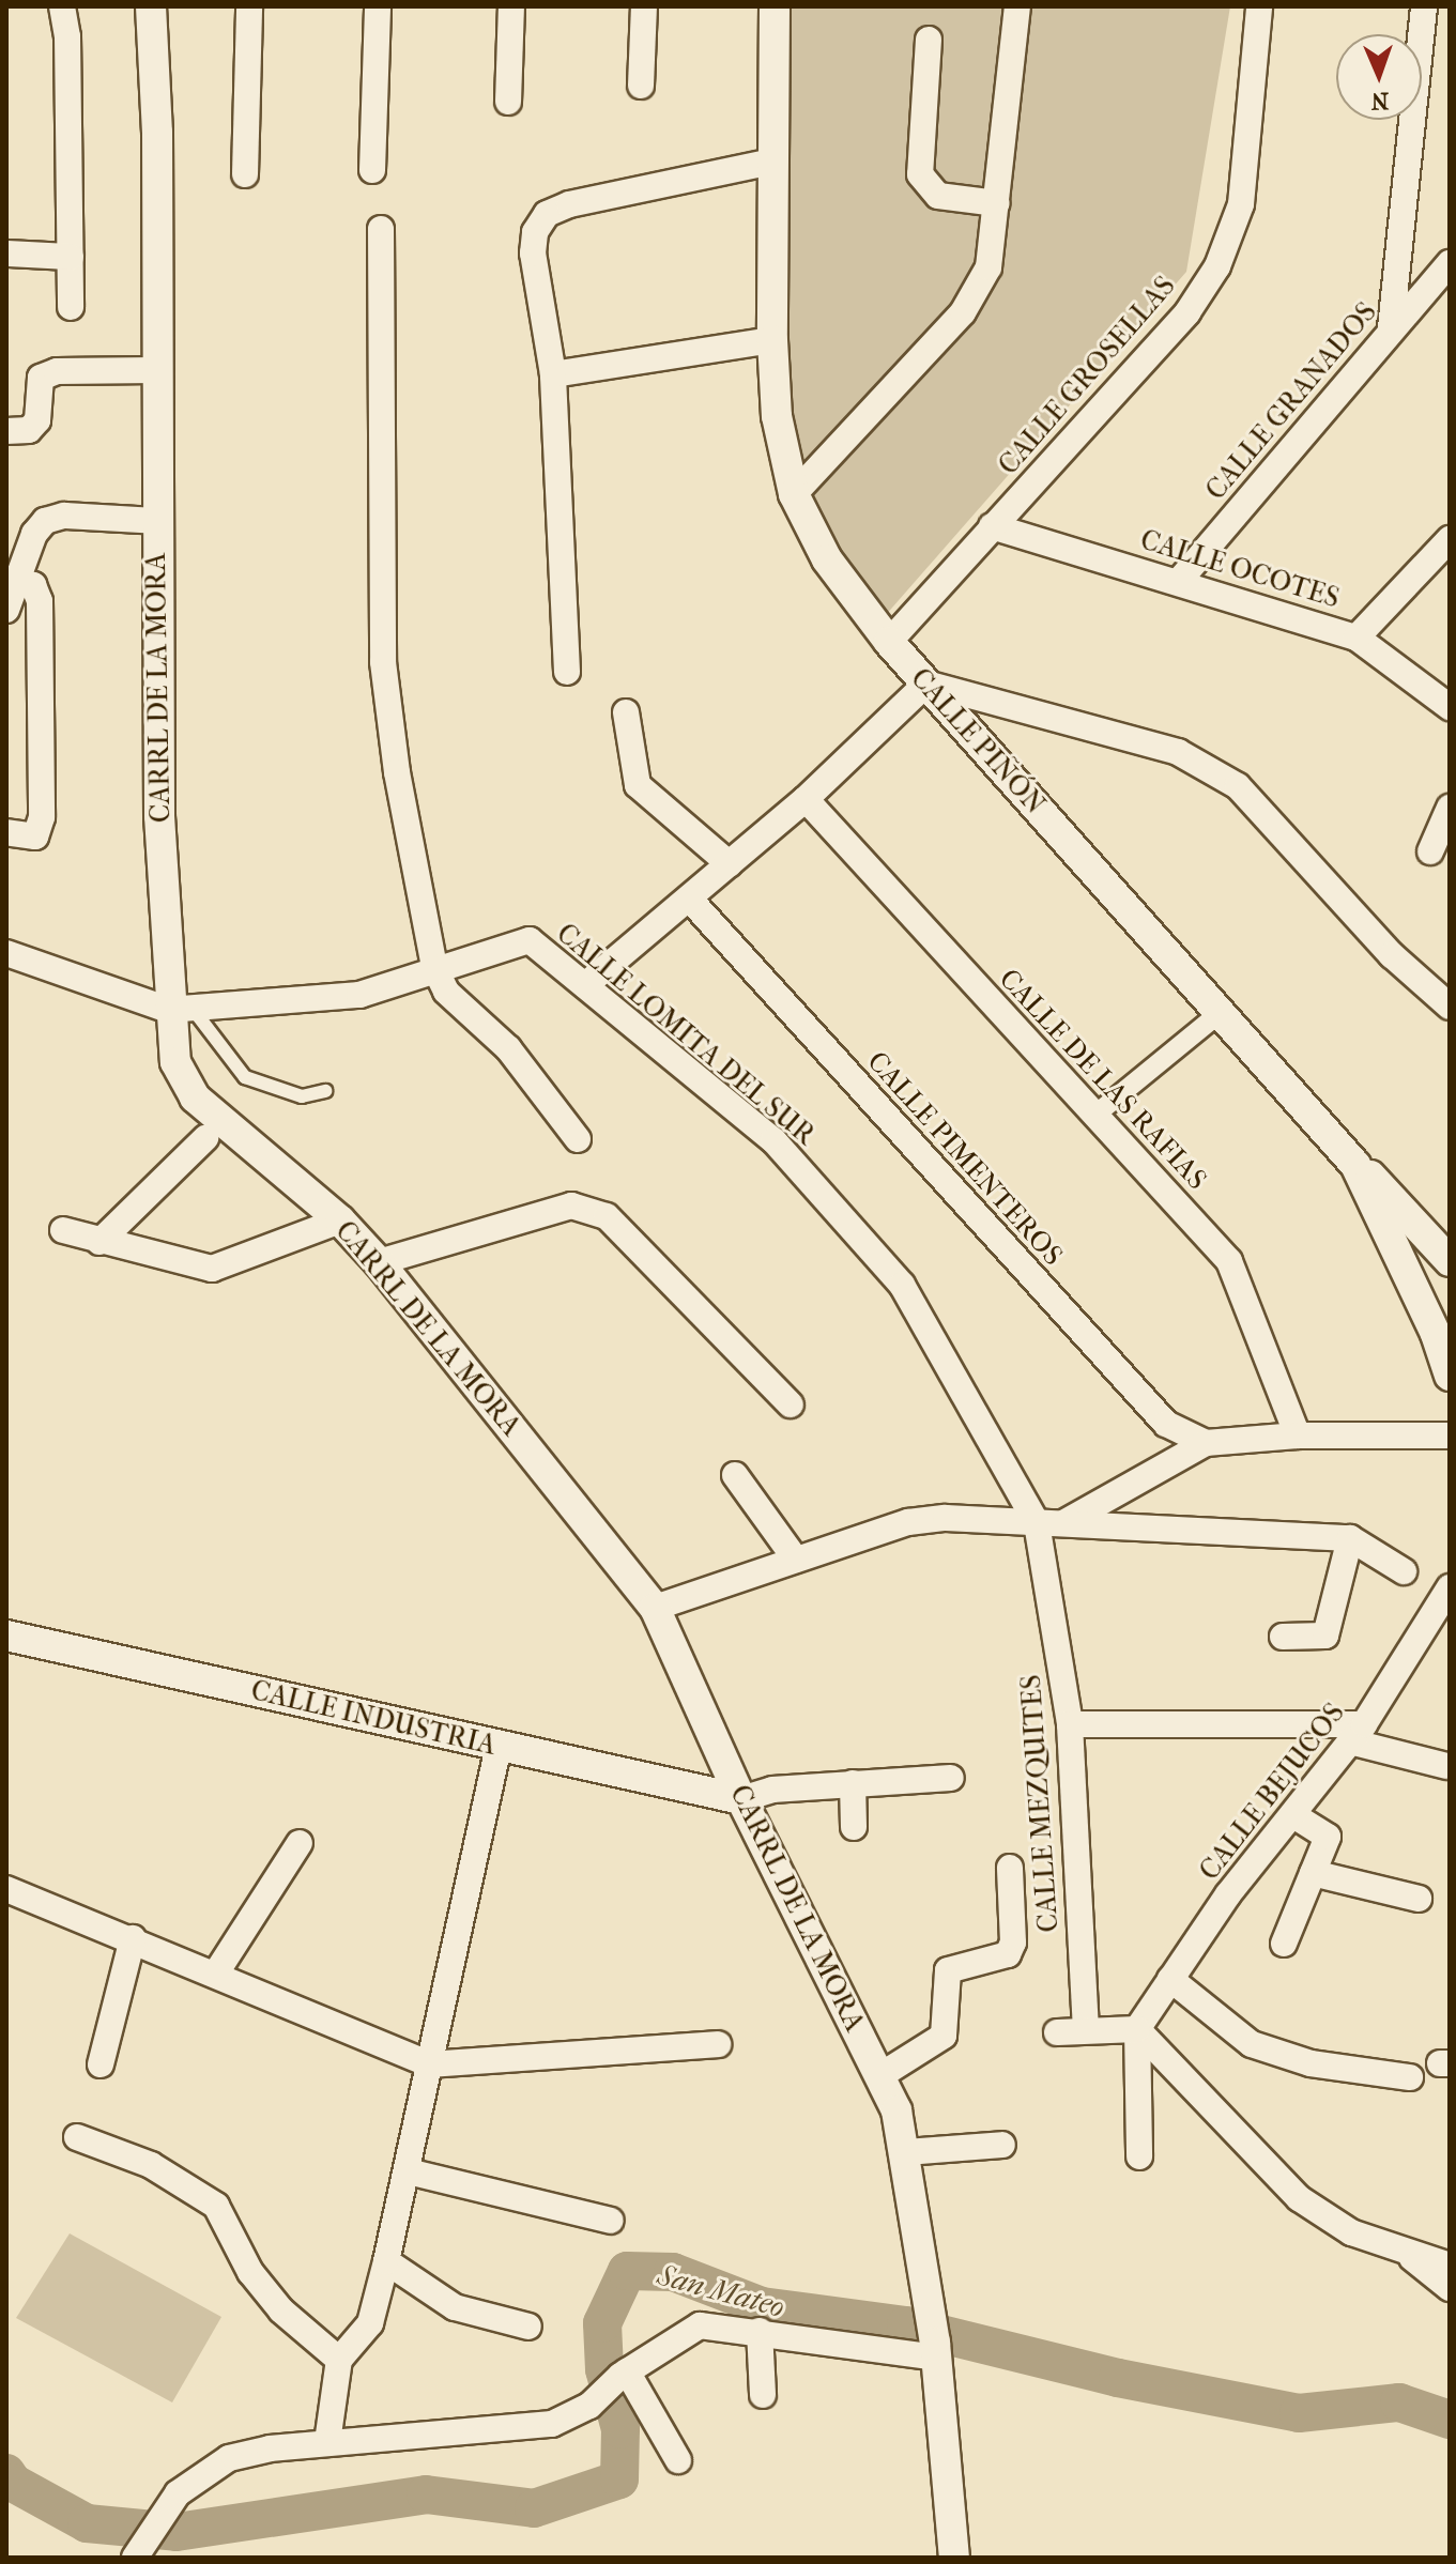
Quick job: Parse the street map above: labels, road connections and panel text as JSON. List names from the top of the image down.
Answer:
{
  "streets": {
    "street": [
      "CALLE GROSELLAS",
      "CALLE GRANADOS",
      "CALLE OCOTES",
      "CARRL DE LA MORA",
      "CALLE PIÑÓN",
      "CALLE LOMITA DEL SUR",
      "CALLE DE LAS RAFIAS",
      "CALLE PIMENTEROS",
      "CALLE INDUSTRIA",
      "CALLE BEJUCOS",
      "CALLE MEZQUITES"
    ]
  },
  "crossings": [
    ["CALLE GROSELLAS", "CALLE OCOTES"],
    ["CALLE GROSELLAS", "CALLE PIÑÓN"],
    ["CALLE GRANADOS", "CALLE OCOTES"],
    ["CARRL DE LA MORA", "CALLE LOMITA DEL SUR"],
    ["CARRL DE LA MORA", "CALLE INDUSTRIA"],
    ["CALLE LOMITA DEL SUR", "CALLE MEZQUITES"]
  ],
  "water": ["San Mateo"],
  "north": "bottom"
}
